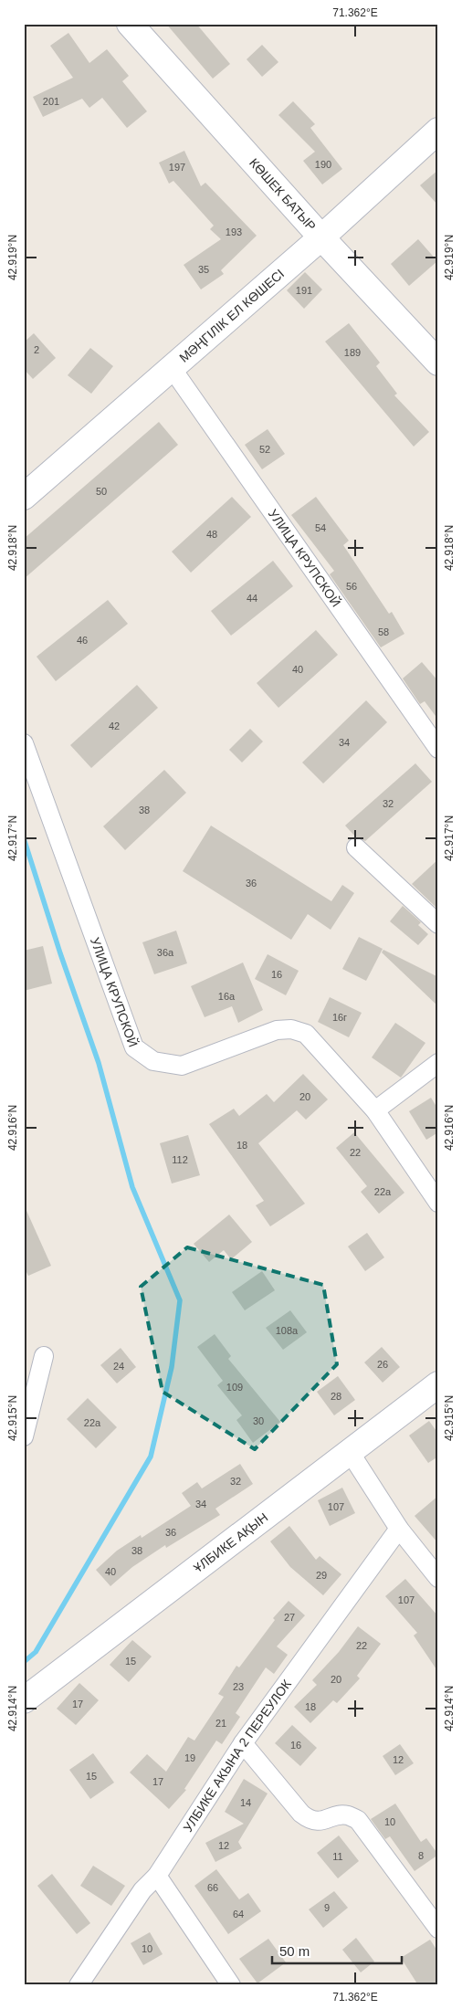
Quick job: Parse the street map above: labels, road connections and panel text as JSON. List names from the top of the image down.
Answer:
{
  "streets": {
    "street": [
      "КӨШЕК БАТЫР",
      "МӘҢГІЛІК ЕЛ КӨШЕСІ",
      "УЛИЦА КРУПСКОЙ",
      "ҰЛБИКЕ АҚЫН",
      "УЛБИКЕ АКЫНА 2 ПЕРЕУЛОК"
    ]
  },
  "crossings": [
    ["КӨШЕК БАТЫР", "МӘҢГІЛІК ЕЛ КӨШЕСІ"],
    ["МӘҢГІЛІК ЕЛ КӨШЕСІ", "УЛИЦА КРУПСКОЙ"]
  ],
  "house_numbers": [
    "201",
    "190",
    "197",
    "193",
    "35",
    "191",
    "2",
    "189",
    "52",
    "50",
    "54",
    "48",
    "56",
    "44",
    "58",
    "46",
    "40",
    "42",
    "34",
    "32",
    "38",
    "36",
    "36а",
    "16",
    "16а",
    "16г",
    "20",
    "18",
    "22",
    "112",
    "22а",
    "108а",
    "26",
    "24",
    "109",
    "28",
    "30",
    "22а",
    "32",
    "34",
    "107",
    "36",
    "38",
    "40",
    "29",
    "107",
    "27",
    "22",
    "15",
    "20",
    "23",
    "17",
    "18",
    "21",
    "16",
    "19",
    "12",
    "15",
    "17",
    "14",
    "10",
    "12",
    "8",
    "11",
    "66",
    "9",
    "64",
    "10"
  ],
  "scale_bar": "50 m",
  "coordinates": [
    "71.362°E",
    "42.919°N",
    "42.918°N",
    "42.917°N",
    "42.916°N",
    "42.915°N",
    "42.914°N"
  ]
}
